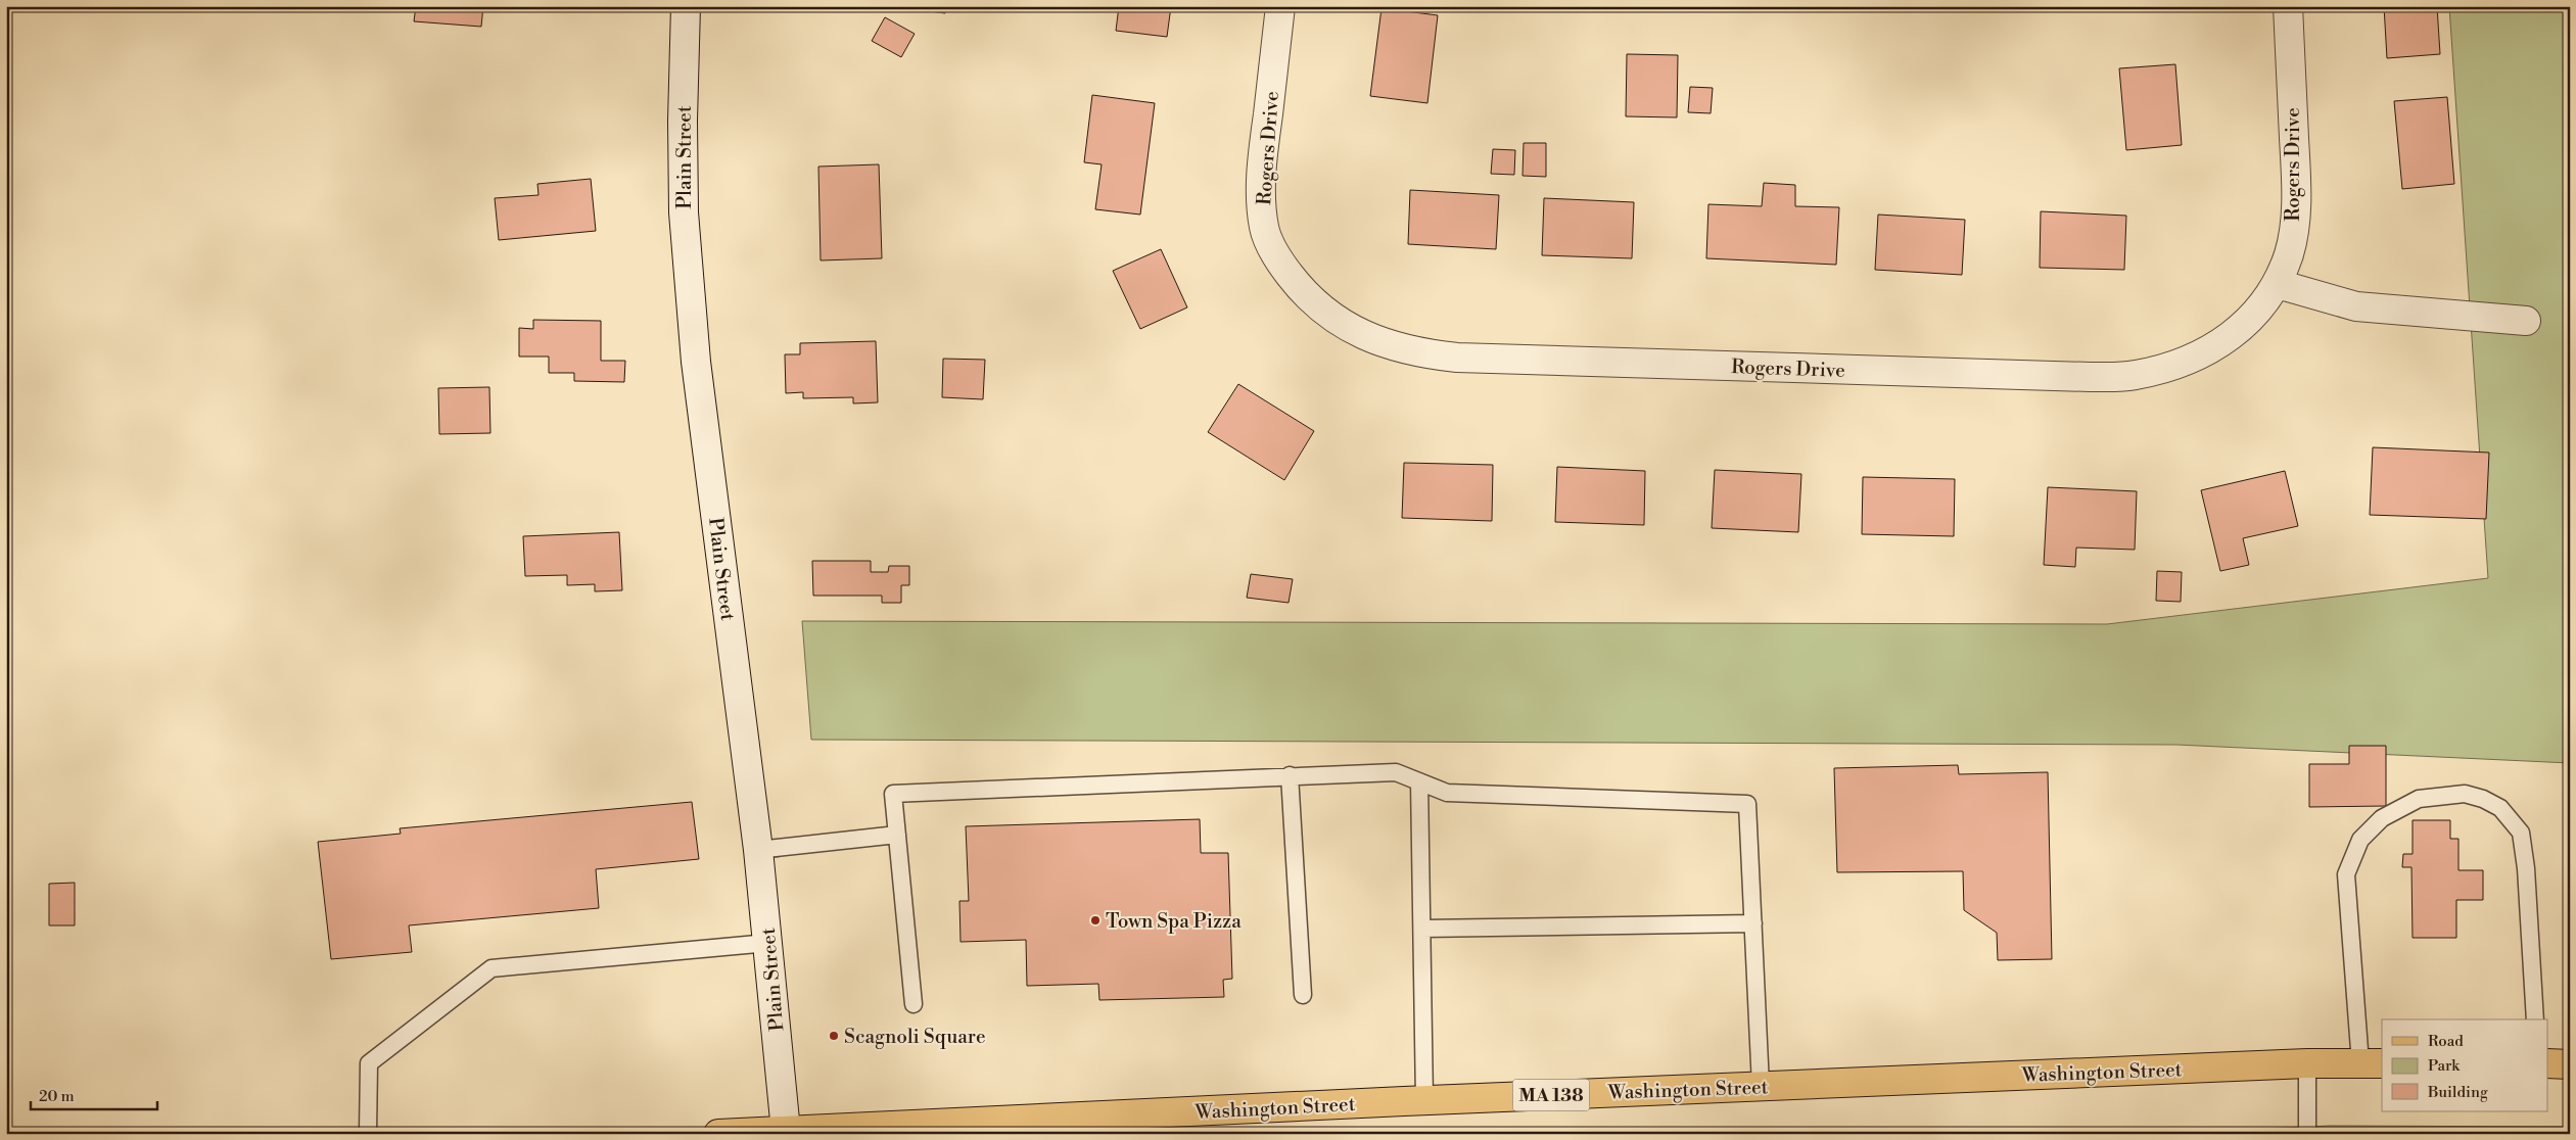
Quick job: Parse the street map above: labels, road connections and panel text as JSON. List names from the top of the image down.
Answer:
{
  "streets": {
    "main road": ["Washington Street", "MA 138"],
    "street": ["Rogers Drive", "Plain Street"]
  },
  "crossings": [
    ["Plain Street", "Washington Street"]
  ],
  "places": ["Town Spa Pizza", "Scagnoli Square"],
  "legend": ["Road", "Park", "Building"],
  "scale_bar": "20 m"
}
